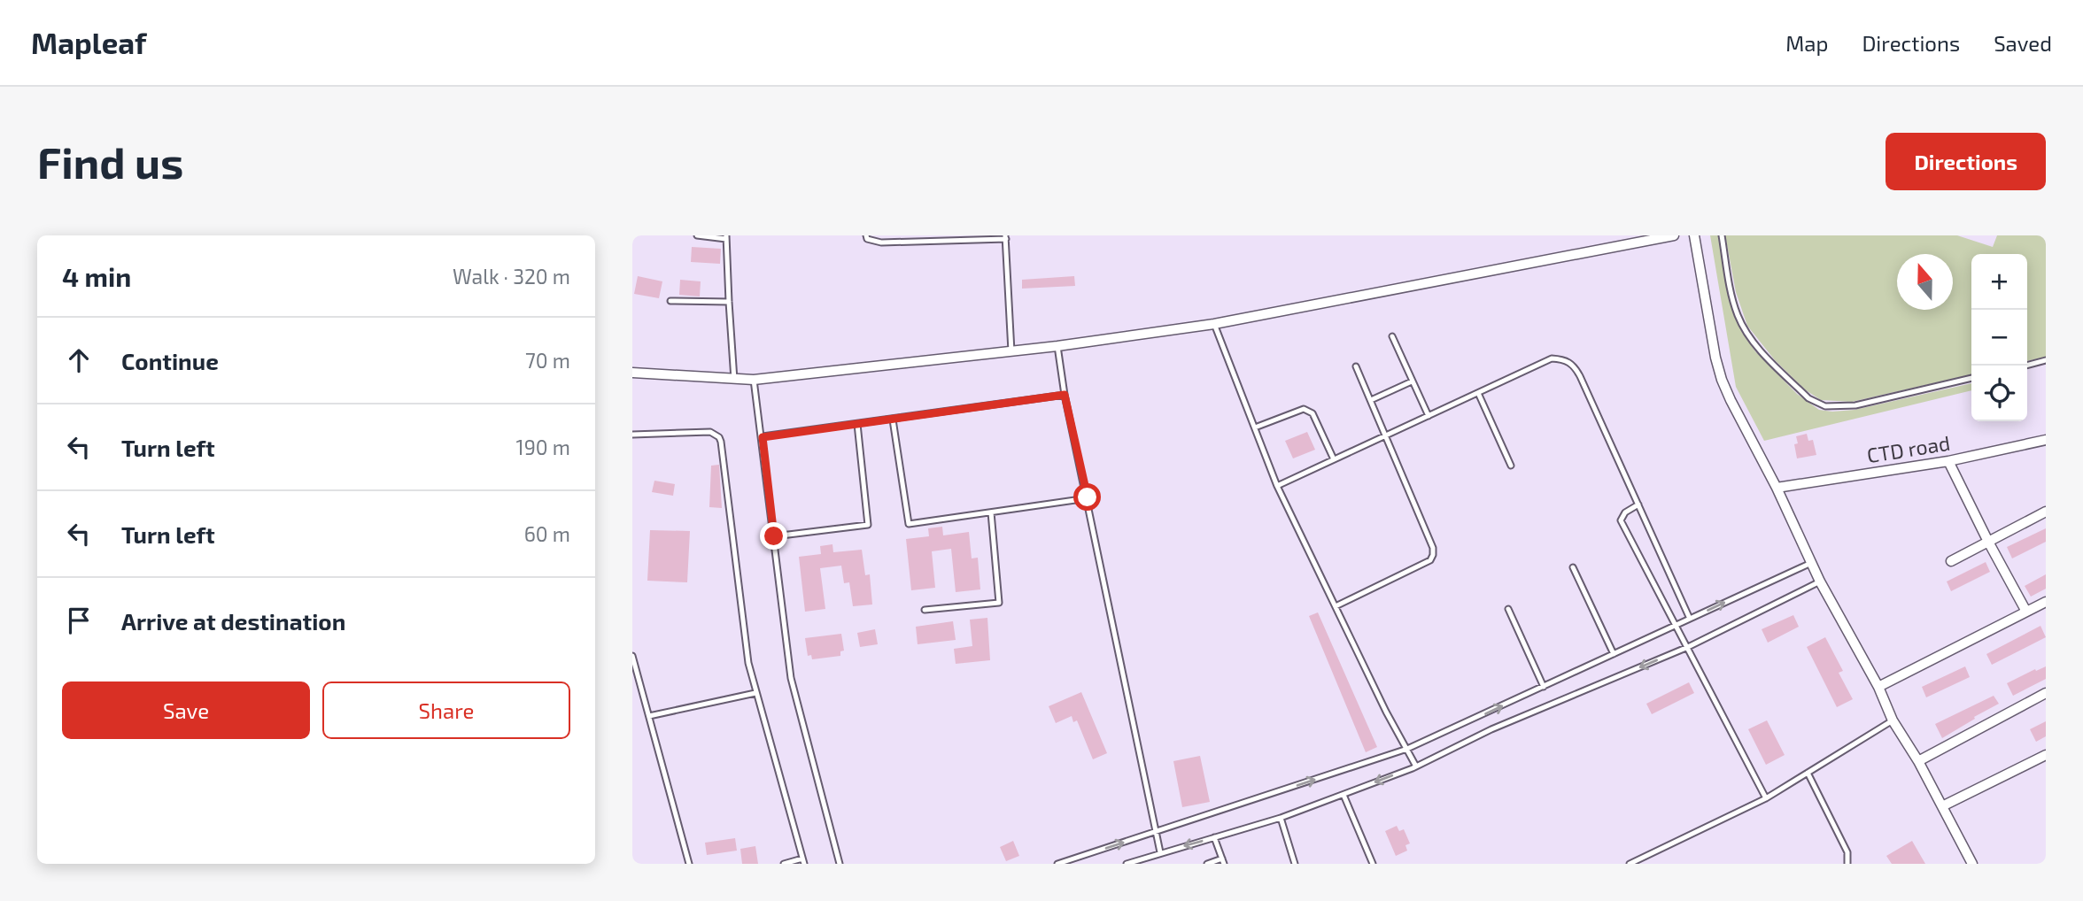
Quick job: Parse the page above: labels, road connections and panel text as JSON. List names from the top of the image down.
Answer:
{
  "streets": {
    "street": ["CTD road"]
  },
  "north": "top",
  "page": {
    "header": "Mapleaf",
    "nav": ["Map", "Directions", "Saved"],
    "buttons": [
      "Directions",
      ["Save", "Share"]
    ],
    "title": "Find us",
    "heading": ["4 min", "Walk · 320 m"],
    "map_buttons": ["+", "−"],
    "list": [
      ["Continue", "70 m"],
      ["Turn left", "190 m"],
      ["Turn left", "60 m"],
      "Arrive at destination"
    ]
  }
}
